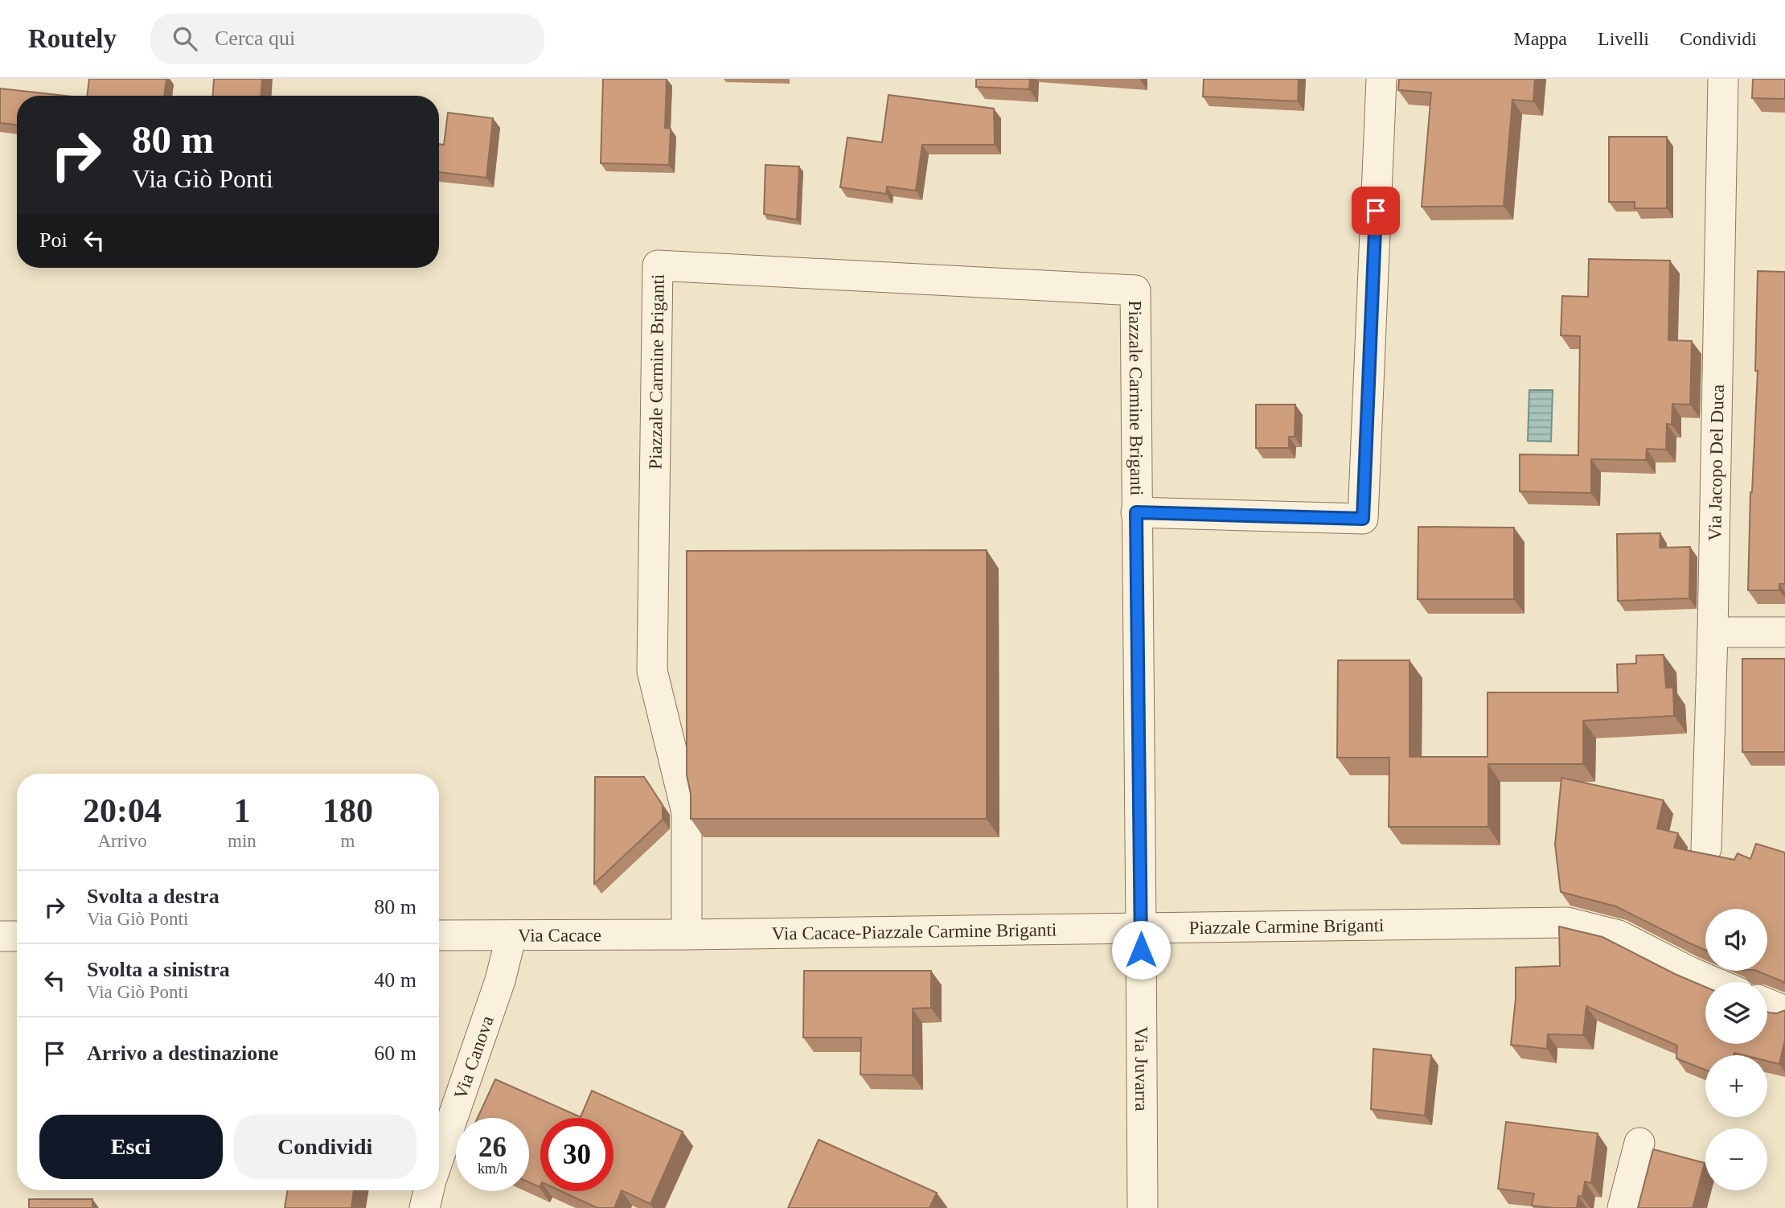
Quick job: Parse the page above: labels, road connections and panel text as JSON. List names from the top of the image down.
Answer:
{
  "streets": {
    "street": [
      "Piazzale Carmine Briganti",
      "Via Jacopo Del Duca",
      "Via Cacace-Piazzale Carmine Briganti",
      "Via Cacace",
      "Via Canova",
      "Via Juvarra"
    ]
  },
  "crossings": [
    ["Piazzale Carmine Briganti", "Via Cacace-Piazzale Carmine Briganti"],
    ["Piazzale Carmine Briganti", "Via Cacace"],
    ["Piazzale Carmine Briganti", "Via Juvarra"],
    ["Via Cacace-Piazzale Carmine Briganti", "Via Cacace"],
    ["Via Cacace-Piazzale Carmine Briganti", "Via Juvarra"],
    ["Via Cacace", "Via Canova"]
  ],
  "page": {
    "header": "Routely",
    "search": "Cerca qui",
    "nav": ["Mappa", "Livelli", "Condividi"],
    "turn": ["80 m", "Via Giò Ponti"],
    "then": "Poi",
    "eta": [
      "20:04",
      "Arrivo",
      "1",
      "min",
      "180",
      "m"
    ],
    "list": [
      {
        "name": "Svolta a destra",
        "note": "Via Giò Ponti",
        "value": "80 m"
      },
      {
        "name": "Svolta a sinistra",
        "note": "Via Giò Ponti",
        "value": "40 m"
      },
      {
        "name": "Arrivo a destinazione",
        "value": "60 m"
      }
    ],
    "map_buttons": ["+", "−"],
    "buttons": ["Esci", "Condividi"],
    "speed": "26 km/h",
    "limit": "30"
  }
}
